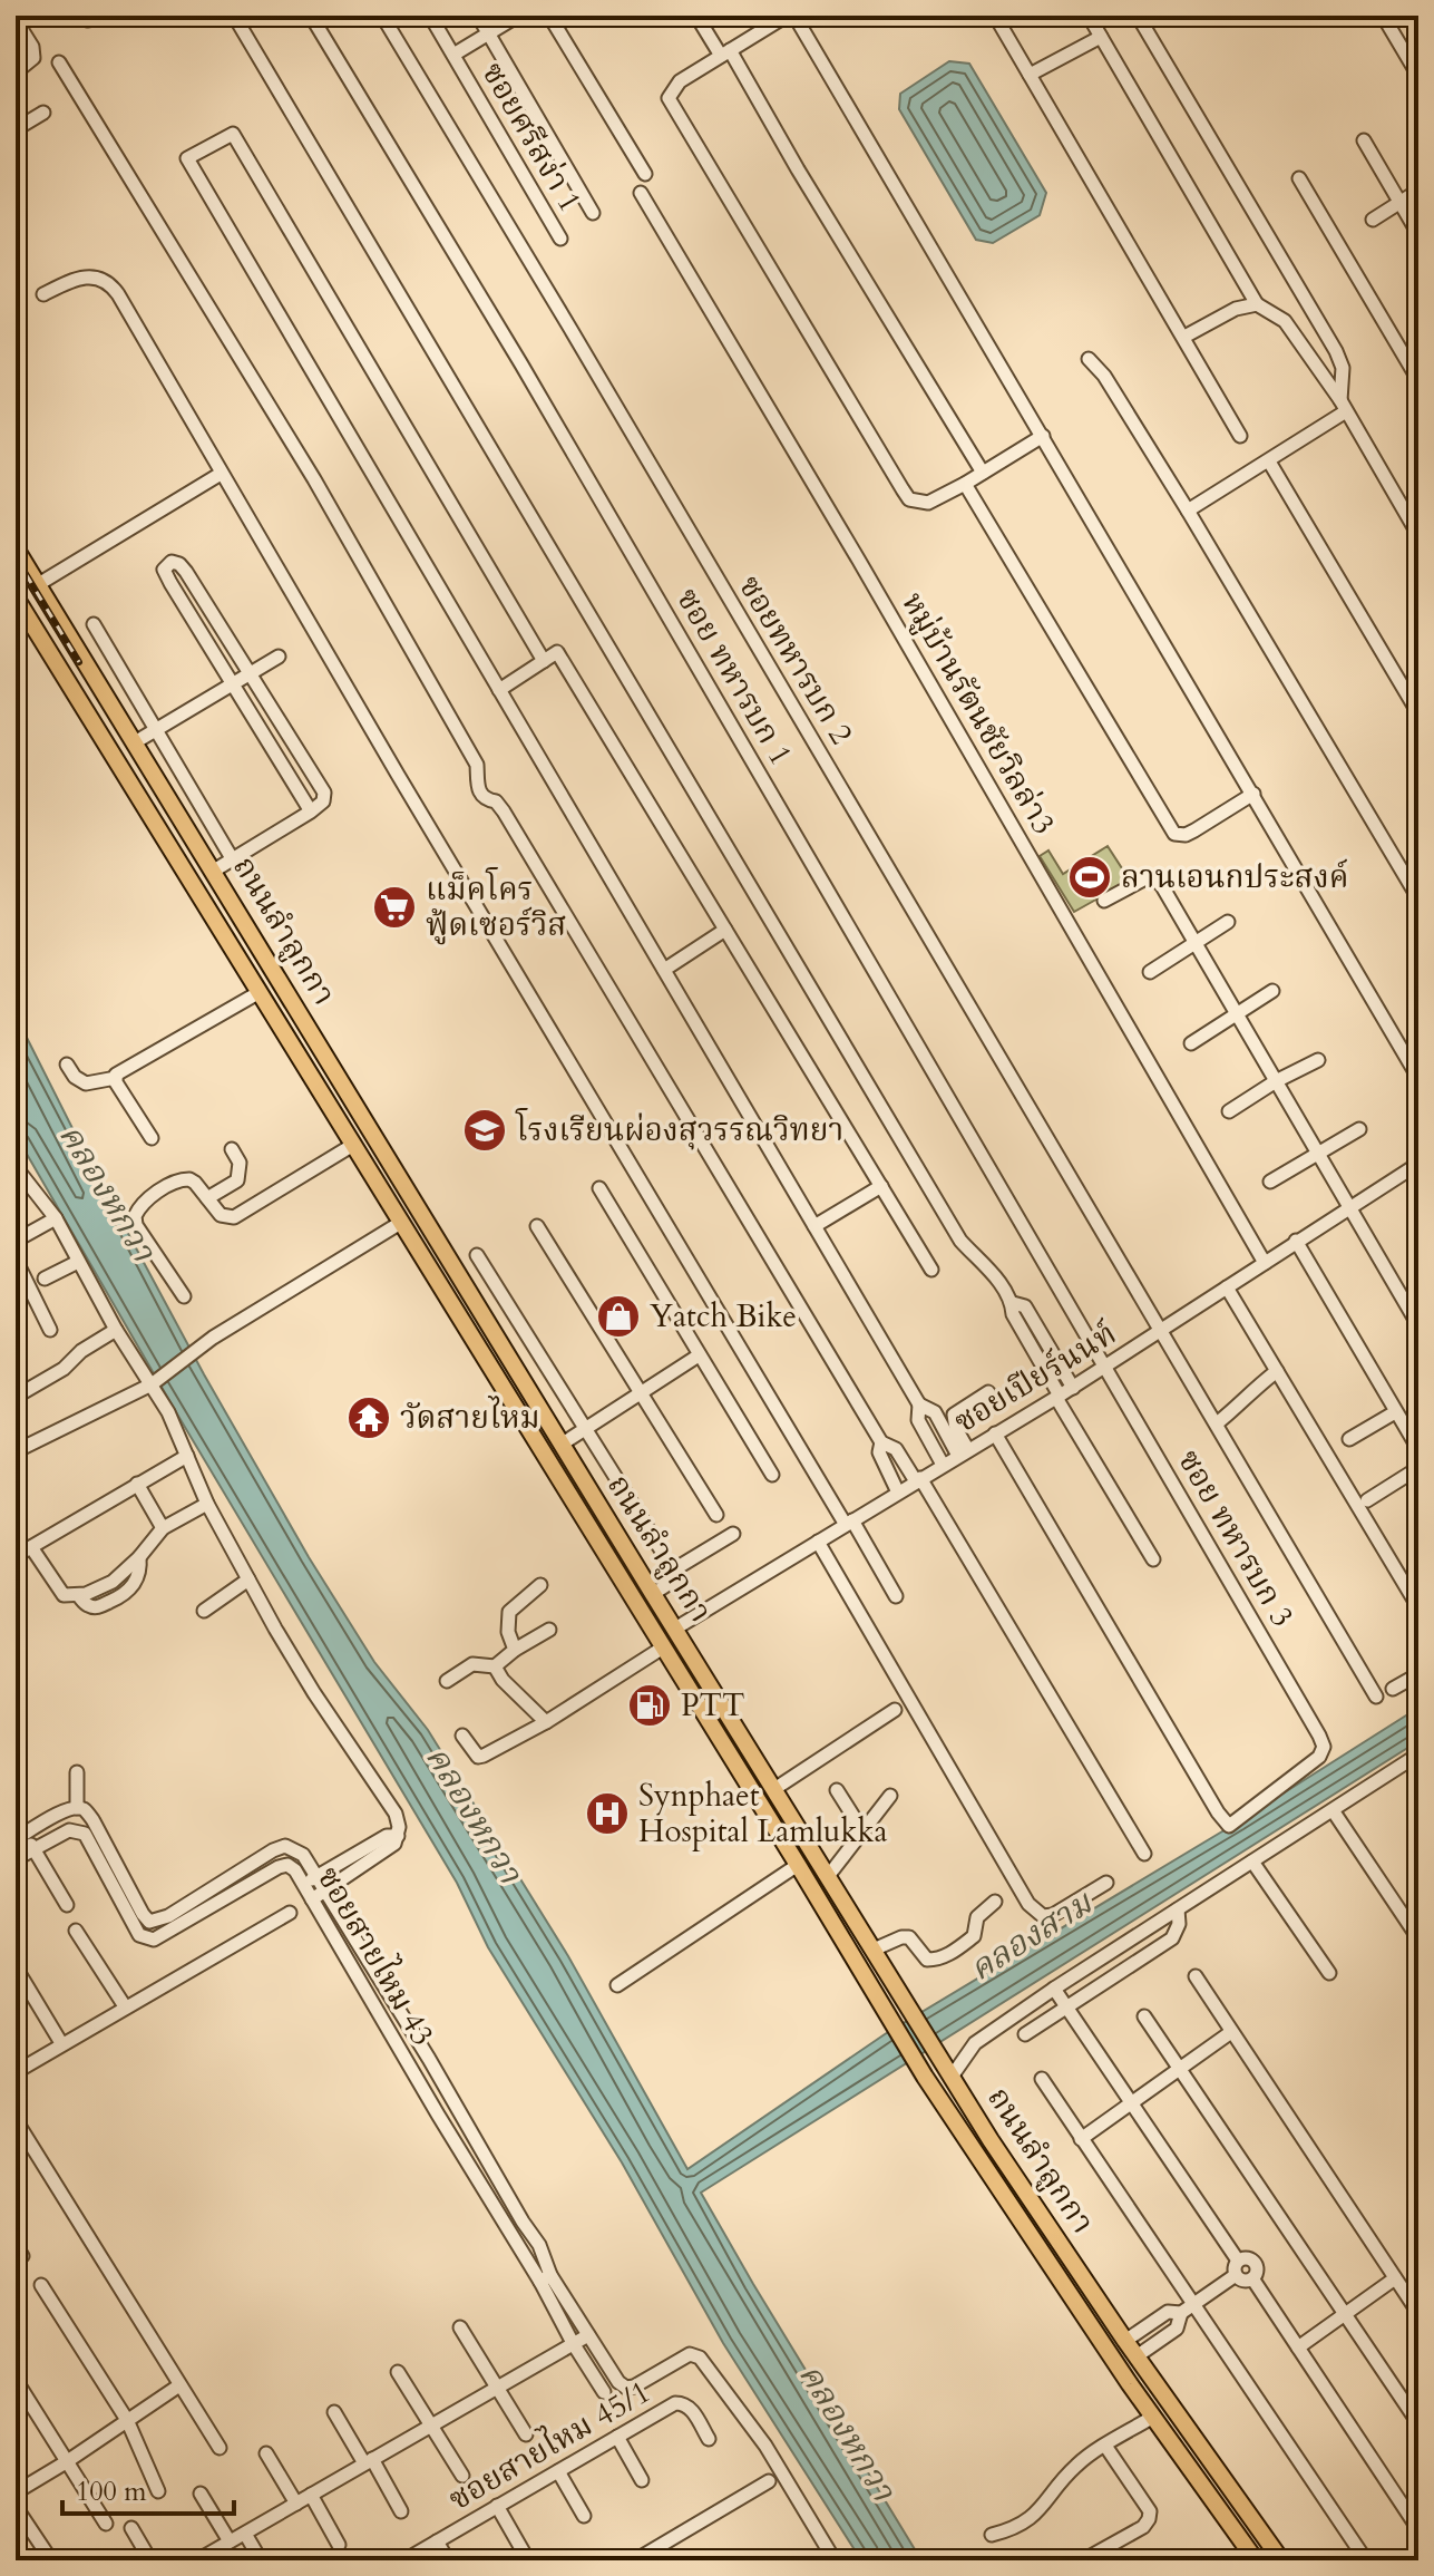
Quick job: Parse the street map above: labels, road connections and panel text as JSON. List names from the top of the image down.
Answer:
{
  "streets": {
    "main road": ["ถนนลำลูกกา"],
    "street": [
      "ซอยศรีสง่า 1",
      "ซอยทหารบก 2",
      "ซอย ทหารบก 1",
      "หมู่บ้านรัตนชัยวิลล่า3",
      "ซอยเปียร์นนท์",
      "ซอย ทหารบก 3",
      "ซอยสายไหม 43",
      "ซอยสายไหม 45/1"
    ]
  },
  "crossings": [
    ["ซอยทหารบก 2", "ซอยเปียร์นนท์"],
    ["ซอย ทหารบก 1", "ซอยเปียร์นนท์"],
    ["ซอย ทหารบก 1", "ซอย ทหารบก 3"],
    ["หมู่บ้านรัตนชัยวิลล่า3", "ซอยเปียร์นนท์"],
    ["ถนนลำลูกกา", "ซอยเปียร์นนท์"],
    ["ซอยเปียร์นนท์", "ซอย ทหารบก 3"]
  ],
  "water": ["คลองหกวา", "คลองสาม"],
  "places": {
    "sports": ["ลานเอนกประสงค์"],
    "supermarket": ["แม็คโคร ฟู้ดเซอร์วิส"],
    "school or university": ["โรงเรียนผ่องสุวรรณวิทยา"],
    "shop": ["Yatch Bike"],
    "temple": ["วัดสายไหม"],
    "fuel station": ["PTT"],
    "hospital": ["Synphaet Hospital Lamlukka"]
  },
  "scale_bar": "100 m"
}
